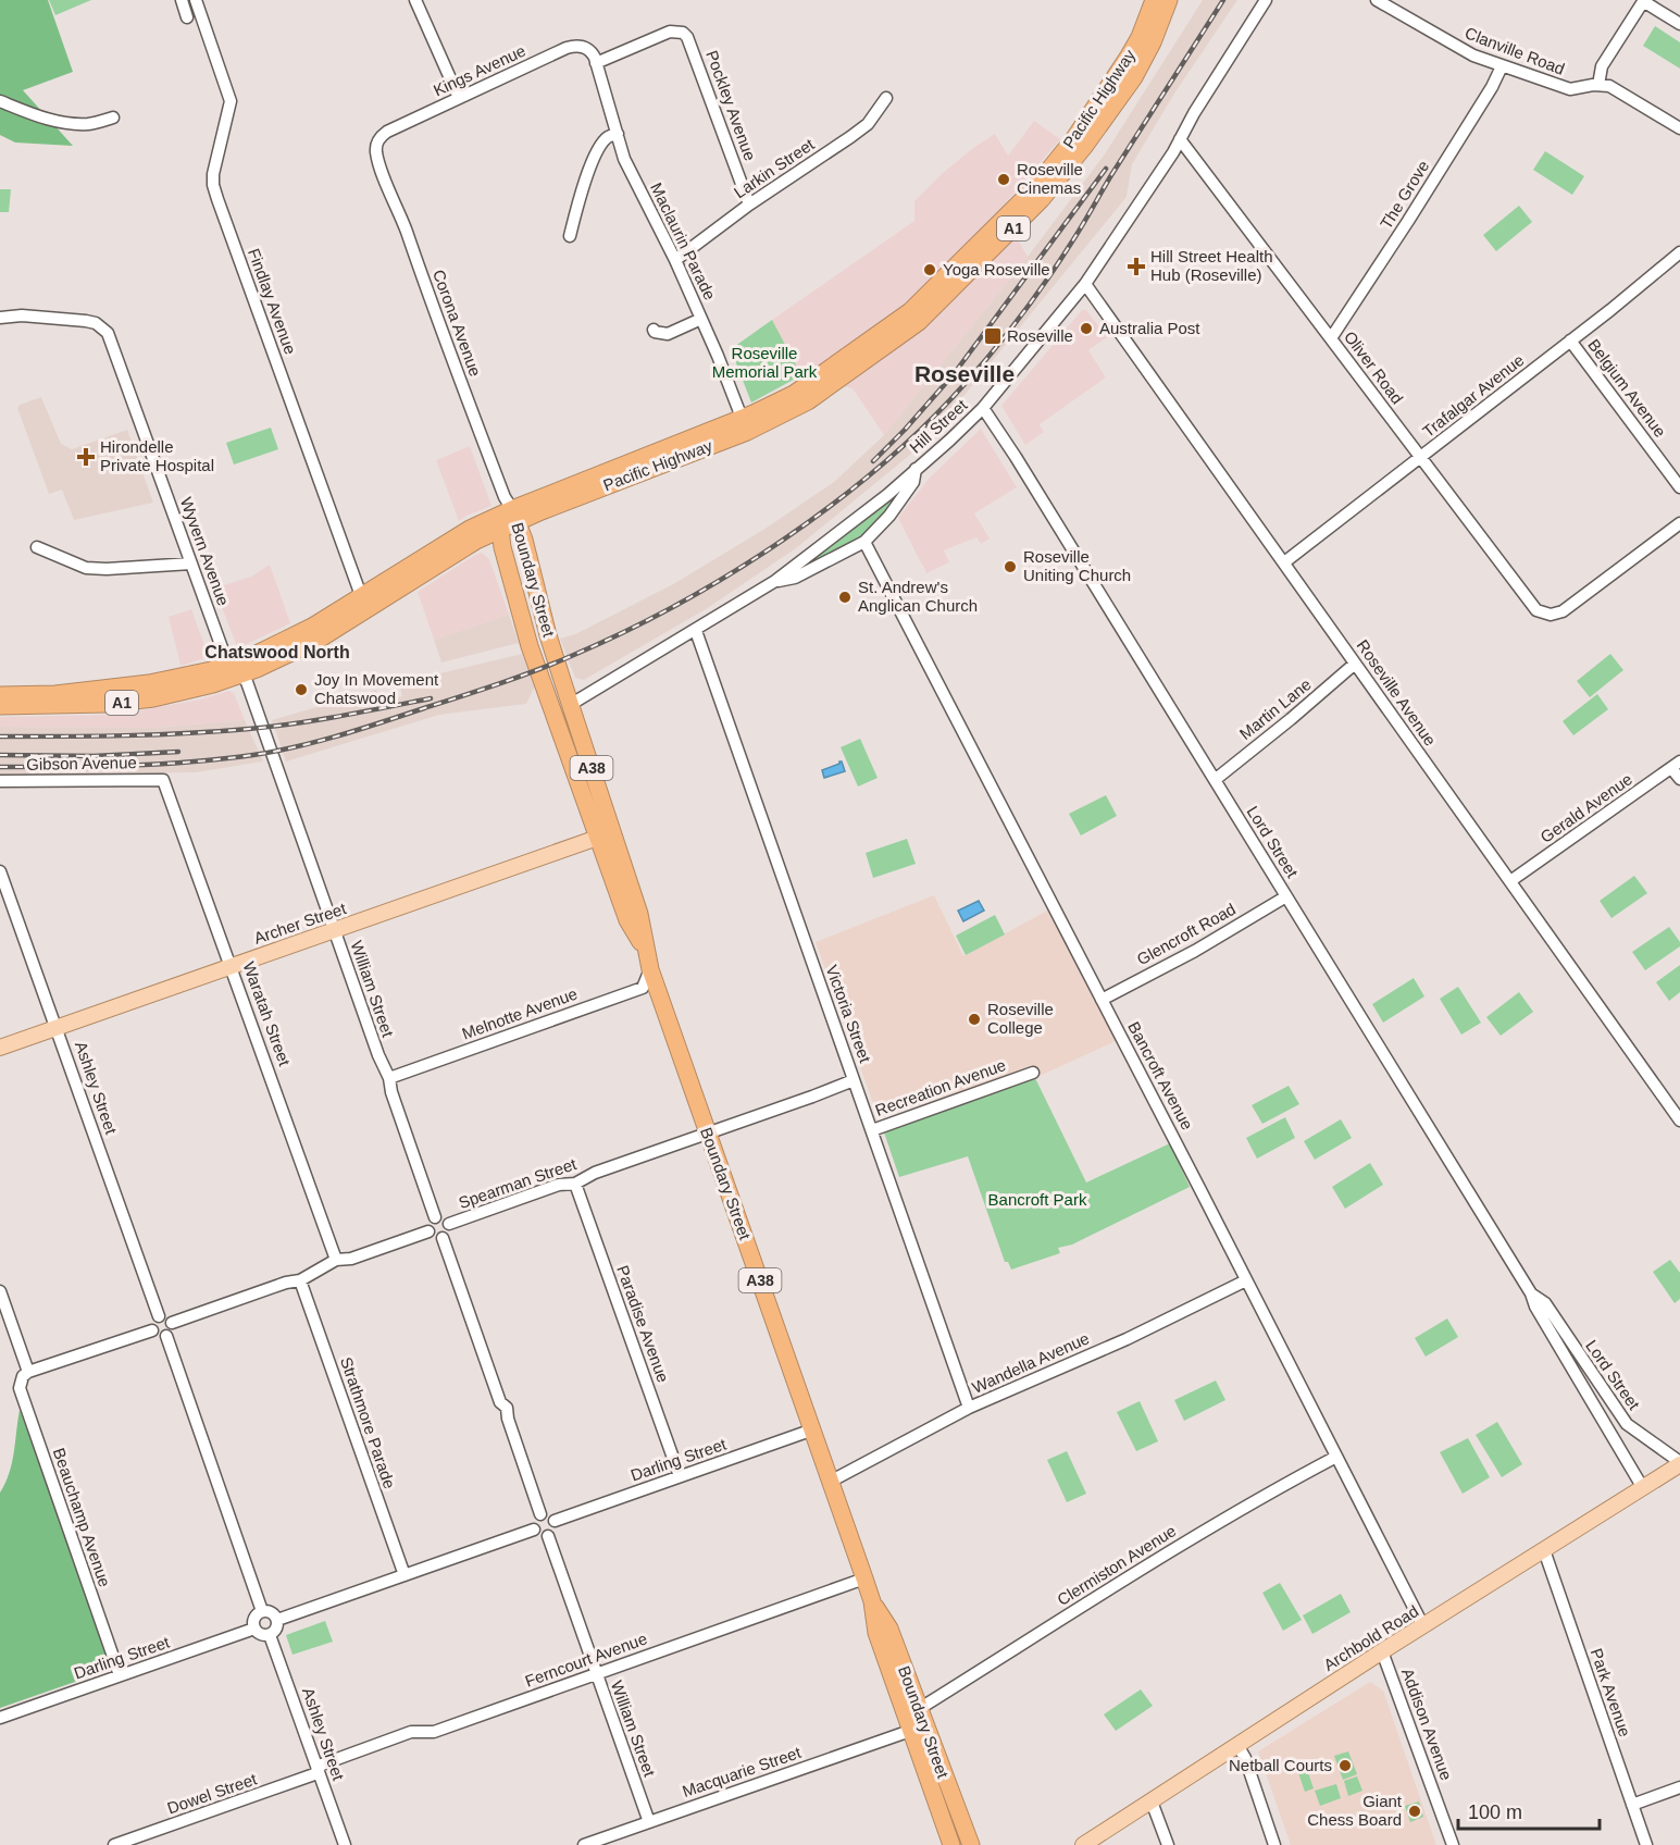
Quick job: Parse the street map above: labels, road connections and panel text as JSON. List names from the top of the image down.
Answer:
{
  "streets": {
    "highway": [
      "Pacific Highway",
      "A1",
      "Boundary Street",
      "A38"
    ],
    "main road": ["Archer Street", "Archbold Road"],
    "street": [
      "Clanville Road",
      "Kings Avenue",
      "Pockley Avenue",
      "Larkin Street",
      "The Grove",
      "Maclaurin Parade",
      "Findlay Avenue",
      "Corona Avenue",
      "Oliver Road",
      "Belgium Avenue",
      "Trafalgar Avenue",
      "Hill Street",
      "Wyvern Avenue",
      "Roseville Avenue",
      "Martin Lane",
      "Gibson Avenue",
      "Gerald Avenue",
      "Lord Street",
      "Glencroft Road",
      "William Street",
      "Waratah Street",
      "Melnotte Avenue",
      "Victoria Street",
      "Bancroft Avenue",
      "Ashley Street",
      "Recreation Avenue",
      "Spearman Street",
      "Paradise Avenue",
      "Wandella Avenue",
      "Strathmore Parade",
      "Darling Street",
      "Beauchamp Avenue",
      "Clermiston Avenue",
      "Ferncourt Avenue",
      "Park Avenue",
      "Addison Avenue",
      "Macquarie Street",
      "Dowel Street"
    ]
  },
  "crossings": [
    ["Clanville Road", "The Grove"],
    ["Kings Avenue", "Pockley Avenue"],
    ["Kings Avenue", "Maclaurin Parade"],
    ["Kings Avenue", "Corona Avenue"],
    ["Pacific Highway", "Maclaurin Parade"],
    ["Pacific Highway", "Findlay Avenue"],
    ["Pacific Highway", "Corona Avenue"],
    ["Pacific Highway", "Wyvern Avenue"],
    ["Pacific Highway", "Boundary Street"],
    ["Pacific Highway", "William Street"],
    ["Pockley Avenue", "Larkin Street"],
    ["Pockley Avenue", "Maclaurin Parade"],
    ["Larkin Street", "Maclaurin Parade"],
    ["The Grove", "Oliver Road"],
    ["Corona Avenue", "Boundary Street"],
    ["Oliver Road", "Trafalgar Avenue"],
    ["Oliver Road", "Hill Street"],
    ["Belgium Avenue", "Trafalgar Avenue"],
    ["Trafalgar Avenue", "Roseville Avenue"],
    ["Hill Street", "Boundary Street"],
    ["Hill Street", "Roseville Avenue"],
    ["Hill Street", "Lord Street"],
    ["Hill Street", "Victoria Street"],
    ["Wyvern Avenue", "William Street"],
    ["Boundary Street", "Archer Street"],
    ["Boundary Street", "Melnotte Avenue"],
    ["Boundary Street", "Spearman Street"],
    ["Boundary Street", "Wandella Avenue"],
    ["Boundary Street", "Darling Street"],
    ["Boundary Street", "Clermiston Avenue"],
    ["Boundary Street", "Ferncourt Avenue"],
    ["Boundary Street", "Macquarie Street"],
    ["Roseville Avenue", "Martin Lane"],
    ["Roseville Avenue", "Gerald Avenue"],
    ["Martin Lane", "Lord Street"],
    ["Gibson Avenue", "Waratah Street"],
    ["Lord Street", "Glencroft Road"],
    ["Lord Street", "Archbold Road"],
    ["Archer Street", "William Street"],
    ["Archer Street", "Waratah Street"],
    ["Archer Street", "Ashley Street"],
    ["Glencroft Road", "Bancroft Avenue"],
    ["William Street", "Melnotte Avenue"],
    ["William Street", "Spearman Street"],
    ["William Street", "Darling Street"],
    ["William Street", "Ferncourt Avenue"],
    ["William Street", "Macquarie Street"],
    ["Victoria Street", "Recreation Avenue"],
    ["Victoria Street", "Spearman Street"],
    ["Victoria Street", "Wandella Avenue"],
    ["Bancroft Avenue", "Wandella Avenue"],
    ["Bancroft Avenue", "Clermiston Avenue"],
    ["Bancroft Avenue", "Archbold Road"],
    ["Ashley Street", "Darling Street"],
    ["Ashley Street", "Ferncourt Avenue"],
    ["Ashley Street", "Dowel Street"],
    ["Spearman Street", "Paradise Avenue"],
    ["Paradise Avenue", "Darling Street"],
    ["Darling Street", "Beauchamp Avenue"],
    ["Archbold Road", "Park Avenue"],
    ["Archbold Road", "Addison Avenue"],
    ["Ferncourt Avenue", "Dowel Street"]
  ],
  "districts": ["Roseville", "Chatswood North"],
  "parks": ["Roseville Memorial Park", "Bancroft Park"],
  "places": {
    "other": [
      "Roseville Cinemas",
      "Yoga Roseville",
      "Australia Post",
      "Roseville Uniting Church",
      "St. Andrew's Anglican Church",
      "Joy In Movement Chatswood",
      "Roseville College",
      "Netball Courts",
      "Giant Chess Board"
    ],
    "health": ["Hill Street Health Hub (Roseville)", "Hirondelle Private Hospital"],
    "transit": ["Roseville"]
  },
  "scale_bar": "100 m"
}
